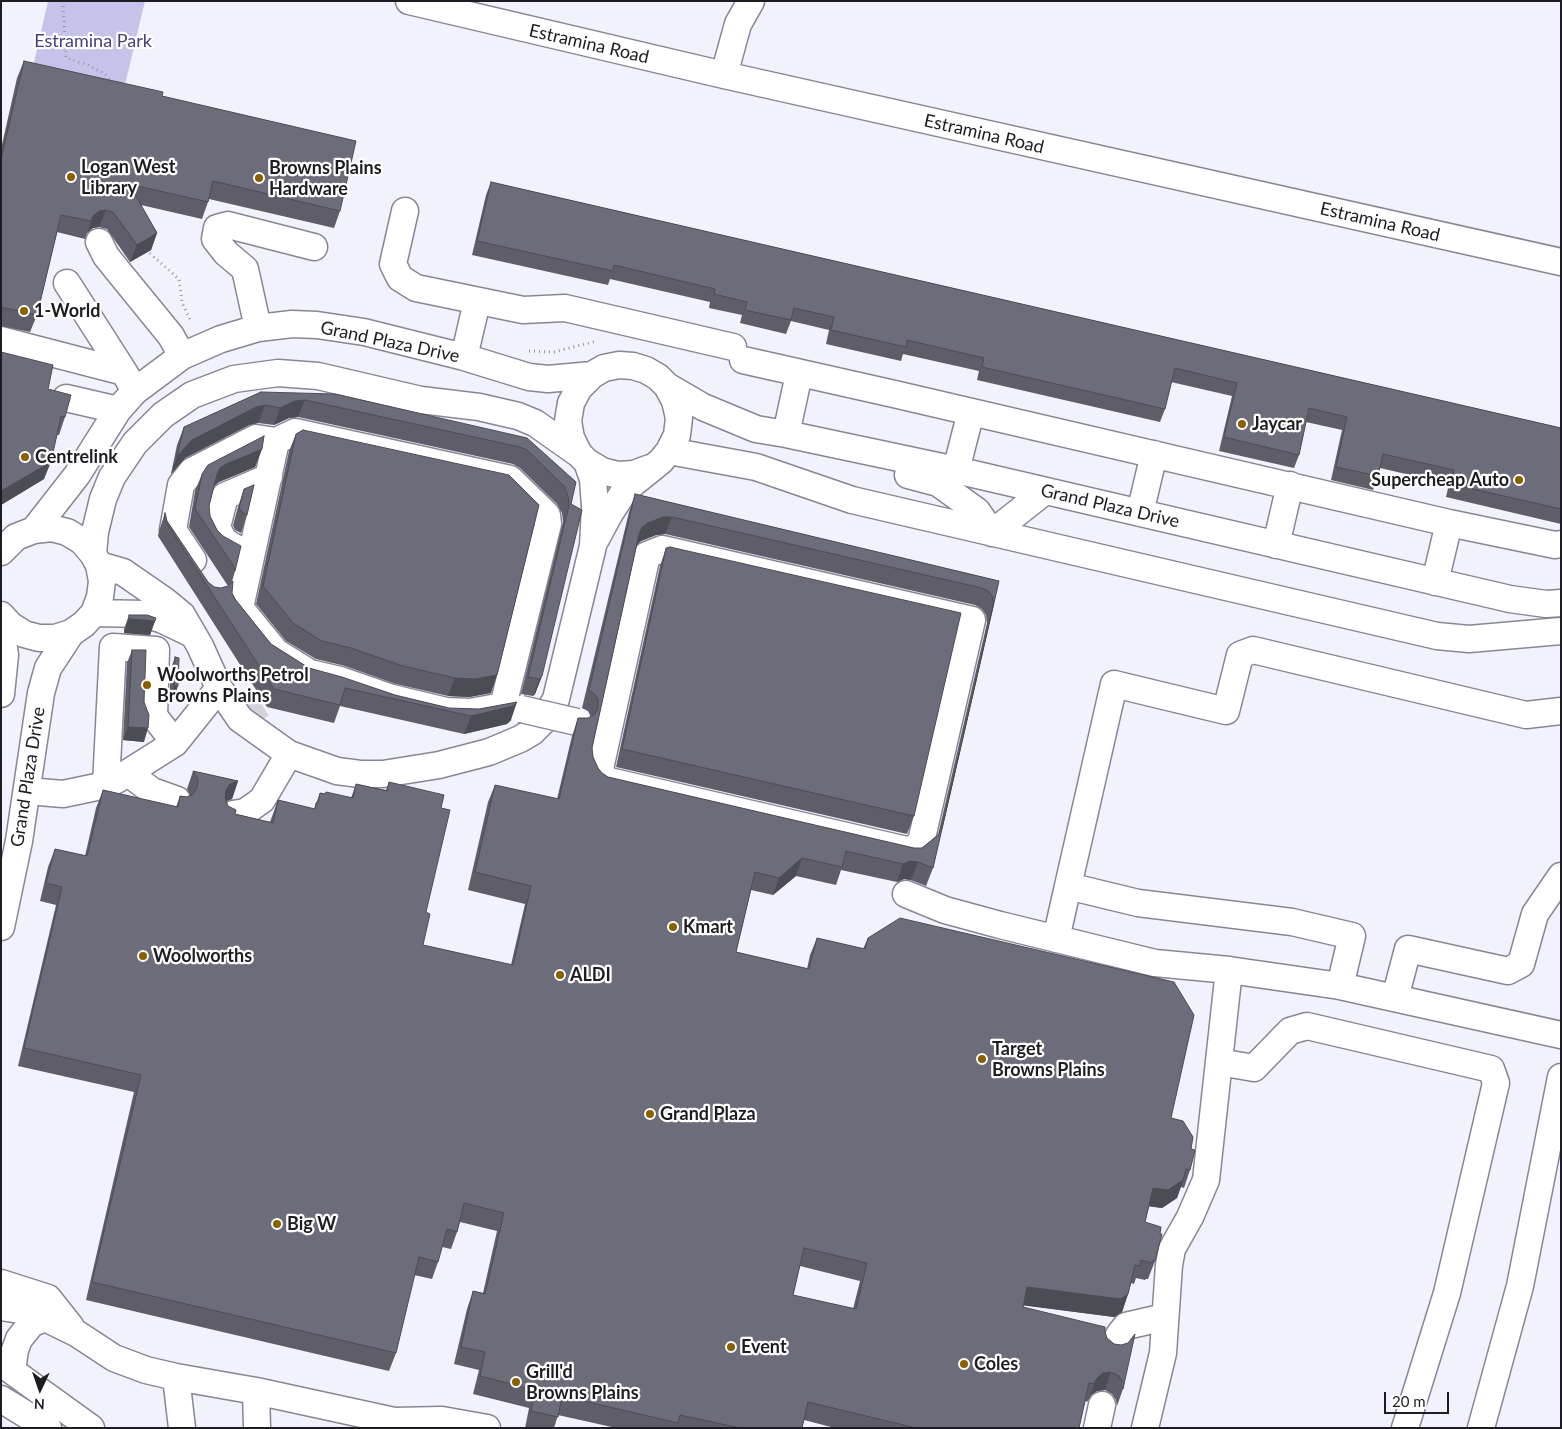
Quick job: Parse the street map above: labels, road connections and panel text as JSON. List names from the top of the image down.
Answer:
{
  "streets": {
    "street": ["Estramina Road", "Grand Plaza Drive"]
  },
  "parks": ["Estramina Park"],
  "places": [
    "Logan West Library",
    "Browns Plains Hardware",
    "1-World",
    "Jaycar",
    "Centrelink",
    "Supercheap Auto",
    "Woolworths Petrol Browns Plains",
    "Kmart",
    "Woolworths",
    "ALDI",
    "Target Browns Plains",
    "Grand Plaza",
    "Big W",
    "Event",
    "Coles",
    "Grill'd Browns Plains"
  ],
  "scale_bar": "20 m",
  "north": "bottom"
}
